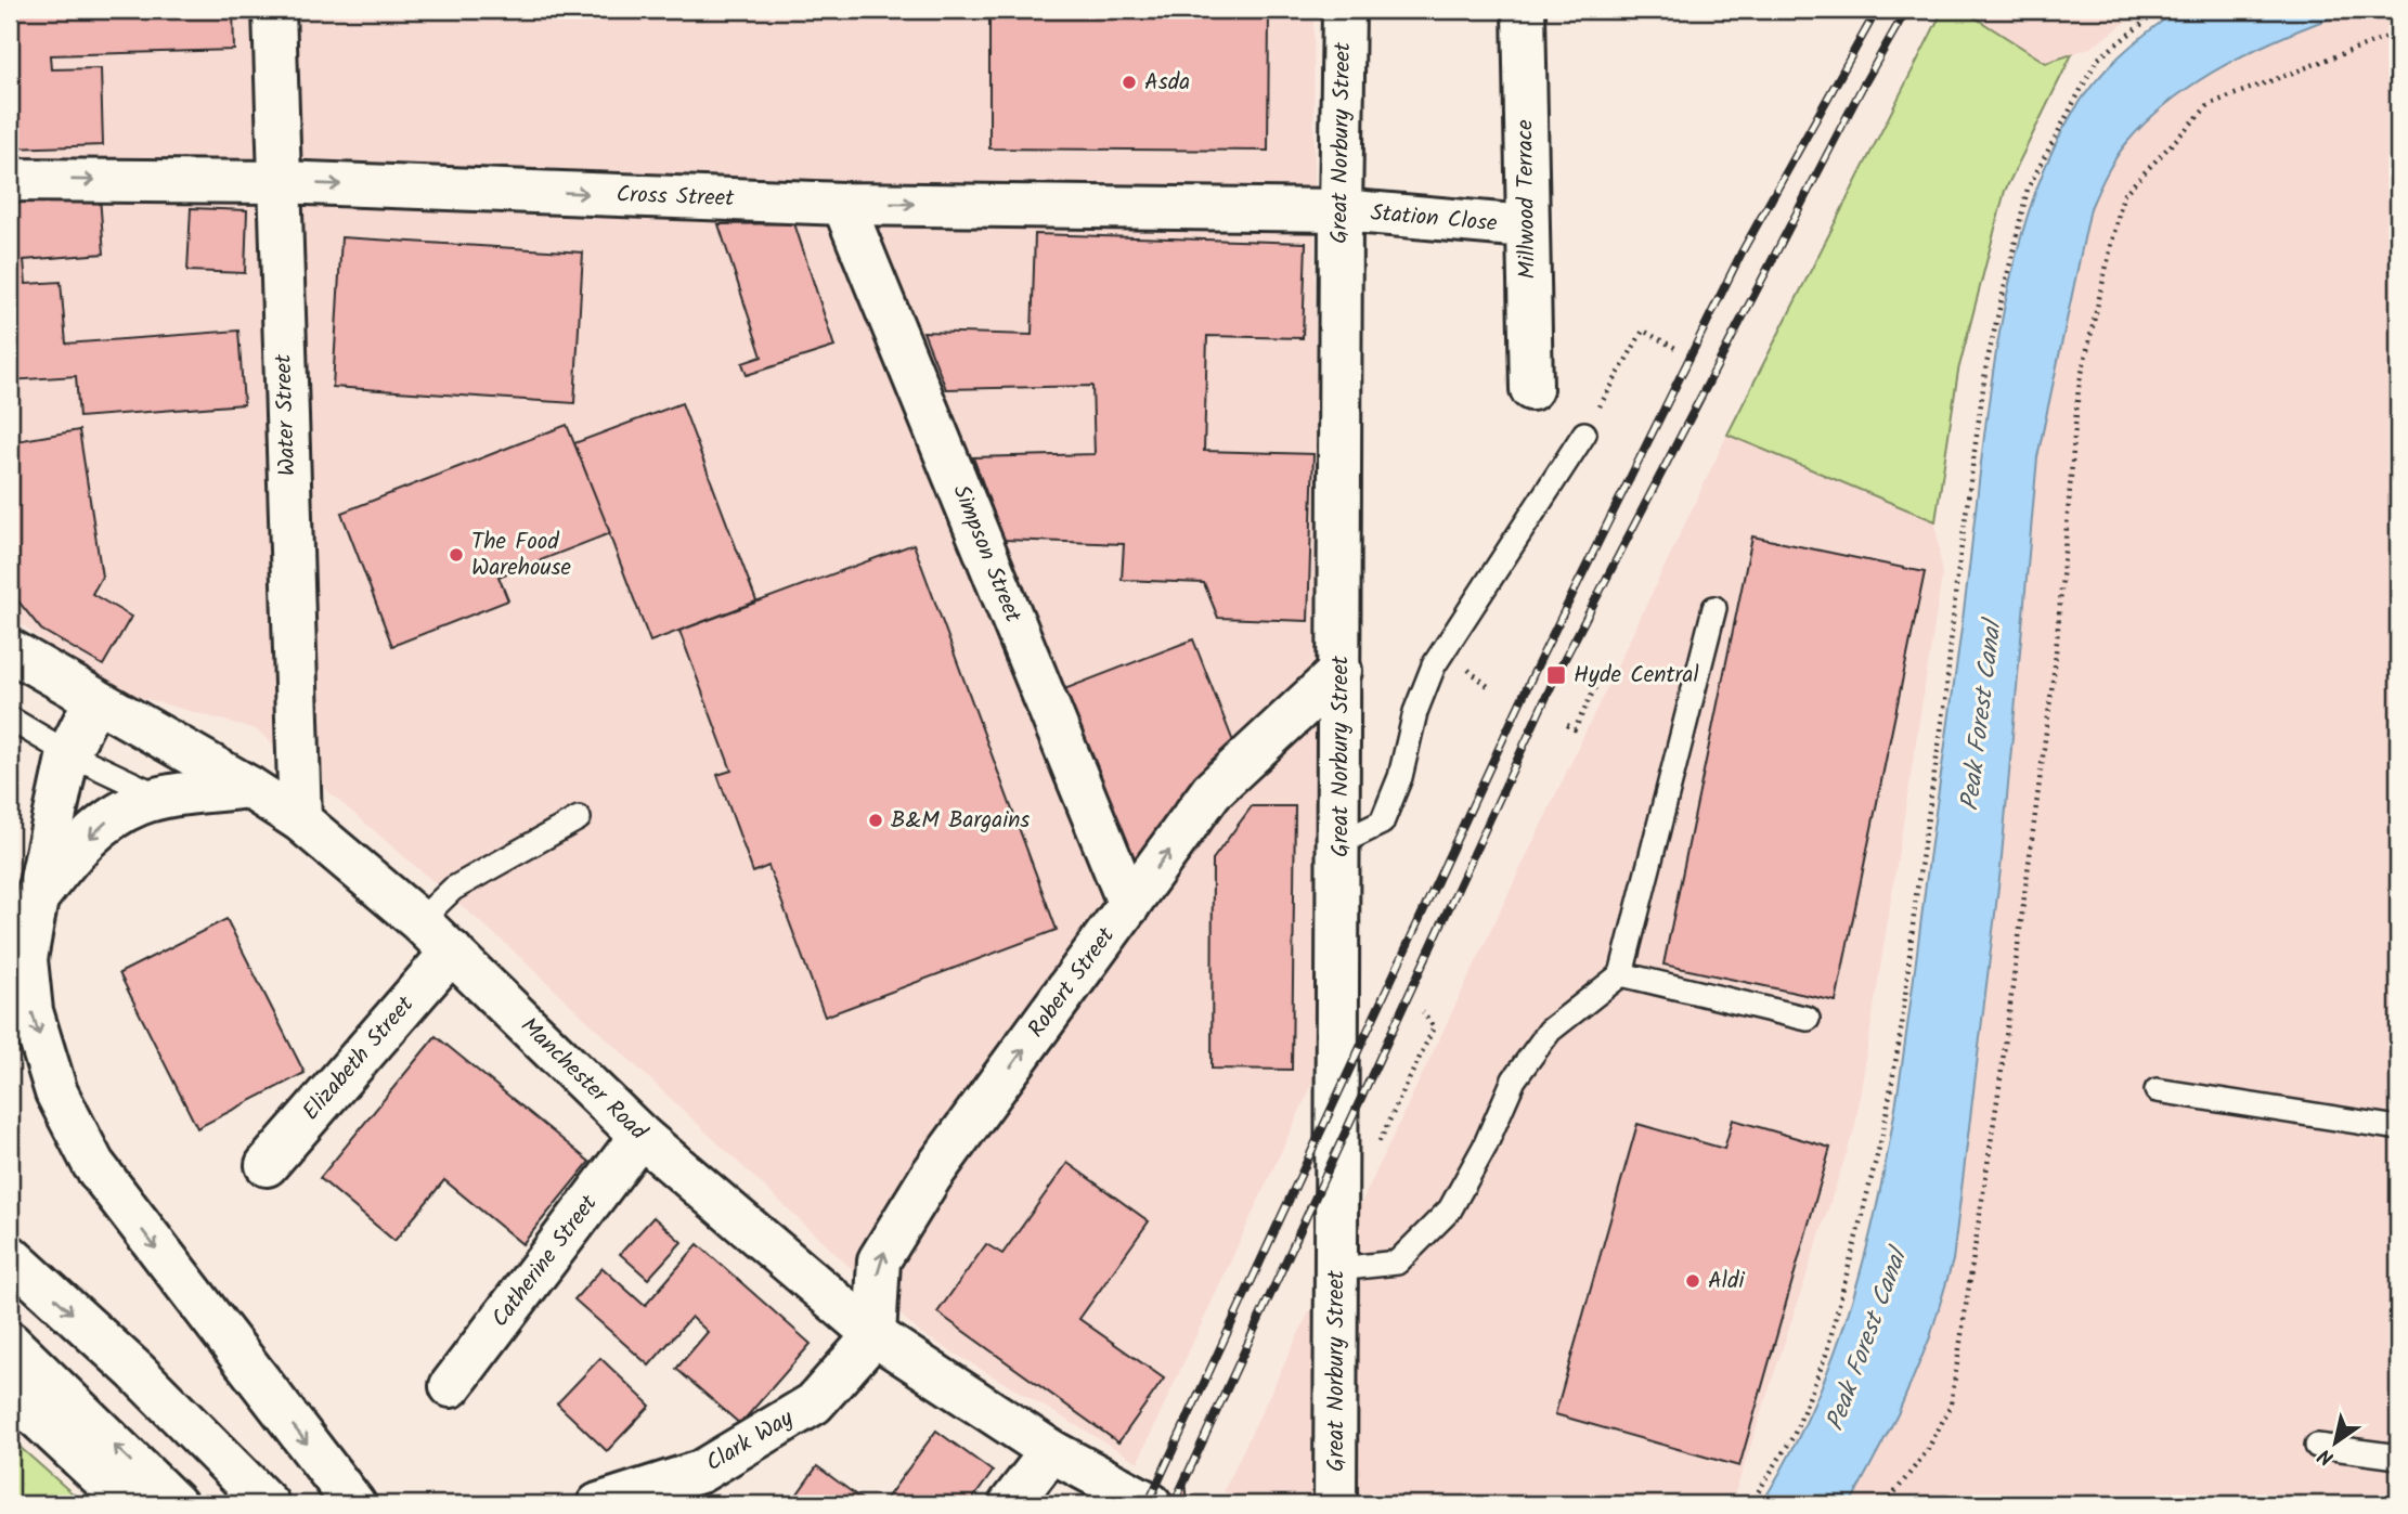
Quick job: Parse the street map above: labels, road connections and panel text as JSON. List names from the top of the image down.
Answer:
{
  "streets": {
    "main road": [
      "Great Norbury Street",
      "Cross Street",
      "Millwood Terrace",
      "Station Close",
      "Water Street",
      "Simpson Street",
      "Robert Street",
      "Elizabeth Street",
      "Manchester Road",
      "Catherine Street",
      "Clark Way"
    ]
  },
  "crossings": [
    ["Great Norbury Street", "Cross Street"],
    ["Great Norbury Street", "Station Close"],
    ["Great Norbury Street", "Robert Street"],
    ["Cross Street", "Station Close"],
    ["Cross Street", "Water Street"],
    ["Cross Street", "Simpson Street"],
    ["Millwood Terrace", "Station Close"],
    ["Water Street", "Manchester Road"],
    ["Simpson Street", "Robert Street"],
    ["Robert Street", "Manchester Road"],
    ["Robert Street", "Clark Way"],
    ["Elizabeth Street", "Manchester Road"],
    ["Manchester Road", "Catherine Street"],
    ["Manchester Road", "Clark Way"]
  ],
  "one_way": ["Cross Street", "Robert Street"],
  "water": ["Peak Forest Canal"],
  "places": {
    "other": [
      "Asda",
      "The Food Warehouse",
      "B&M Bargains",
      "Aldi"
    ],
    "transit": ["Hyde Central"]
  },
  "north": "bottom left"
}
